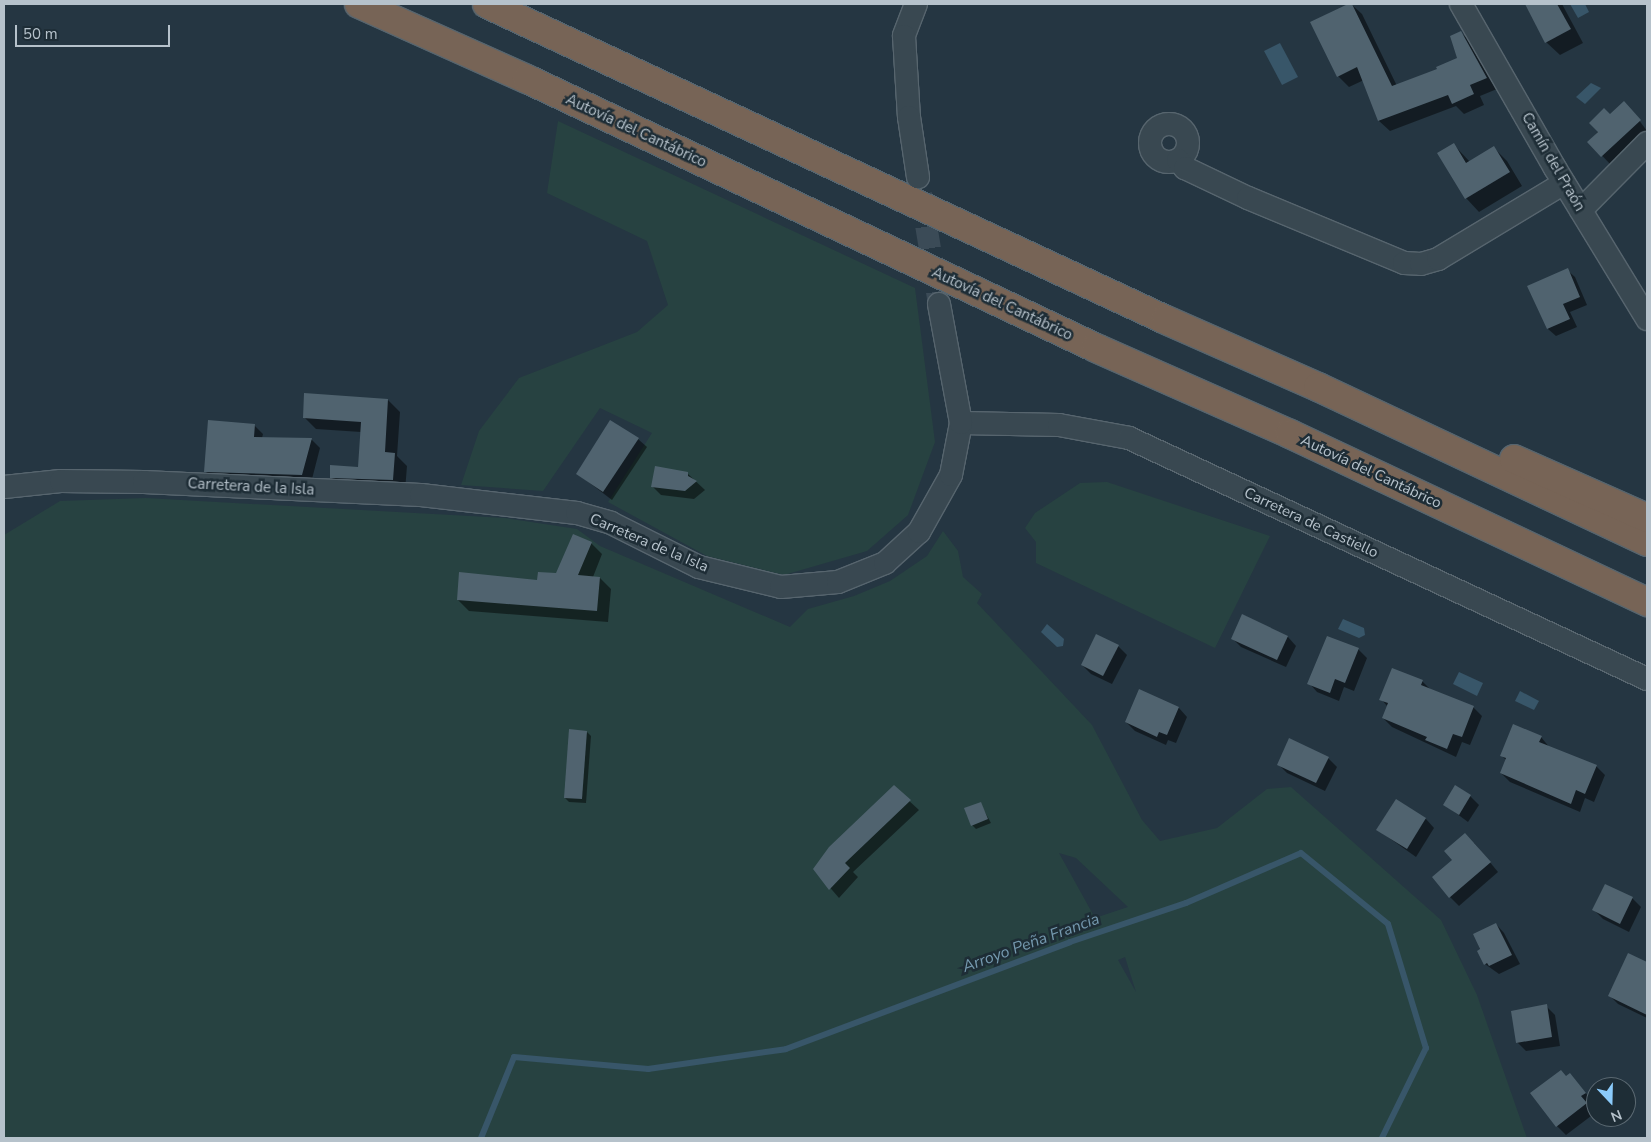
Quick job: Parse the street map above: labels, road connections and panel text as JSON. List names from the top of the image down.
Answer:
{
  "streets": {
    "highway": ["Autovía del Cantábrico"],
    "street": ["Camín del Praón", "Carretera de la Isla", "Carretera de Castiello"]
  },
  "crossings": [
    ["Carretera de la Isla", "Carretera de Castiello"]
  ],
  "water": ["Arroyo Peña Francia"],
  "scale_bar": "50 m",
  "north": "bottom"
}
